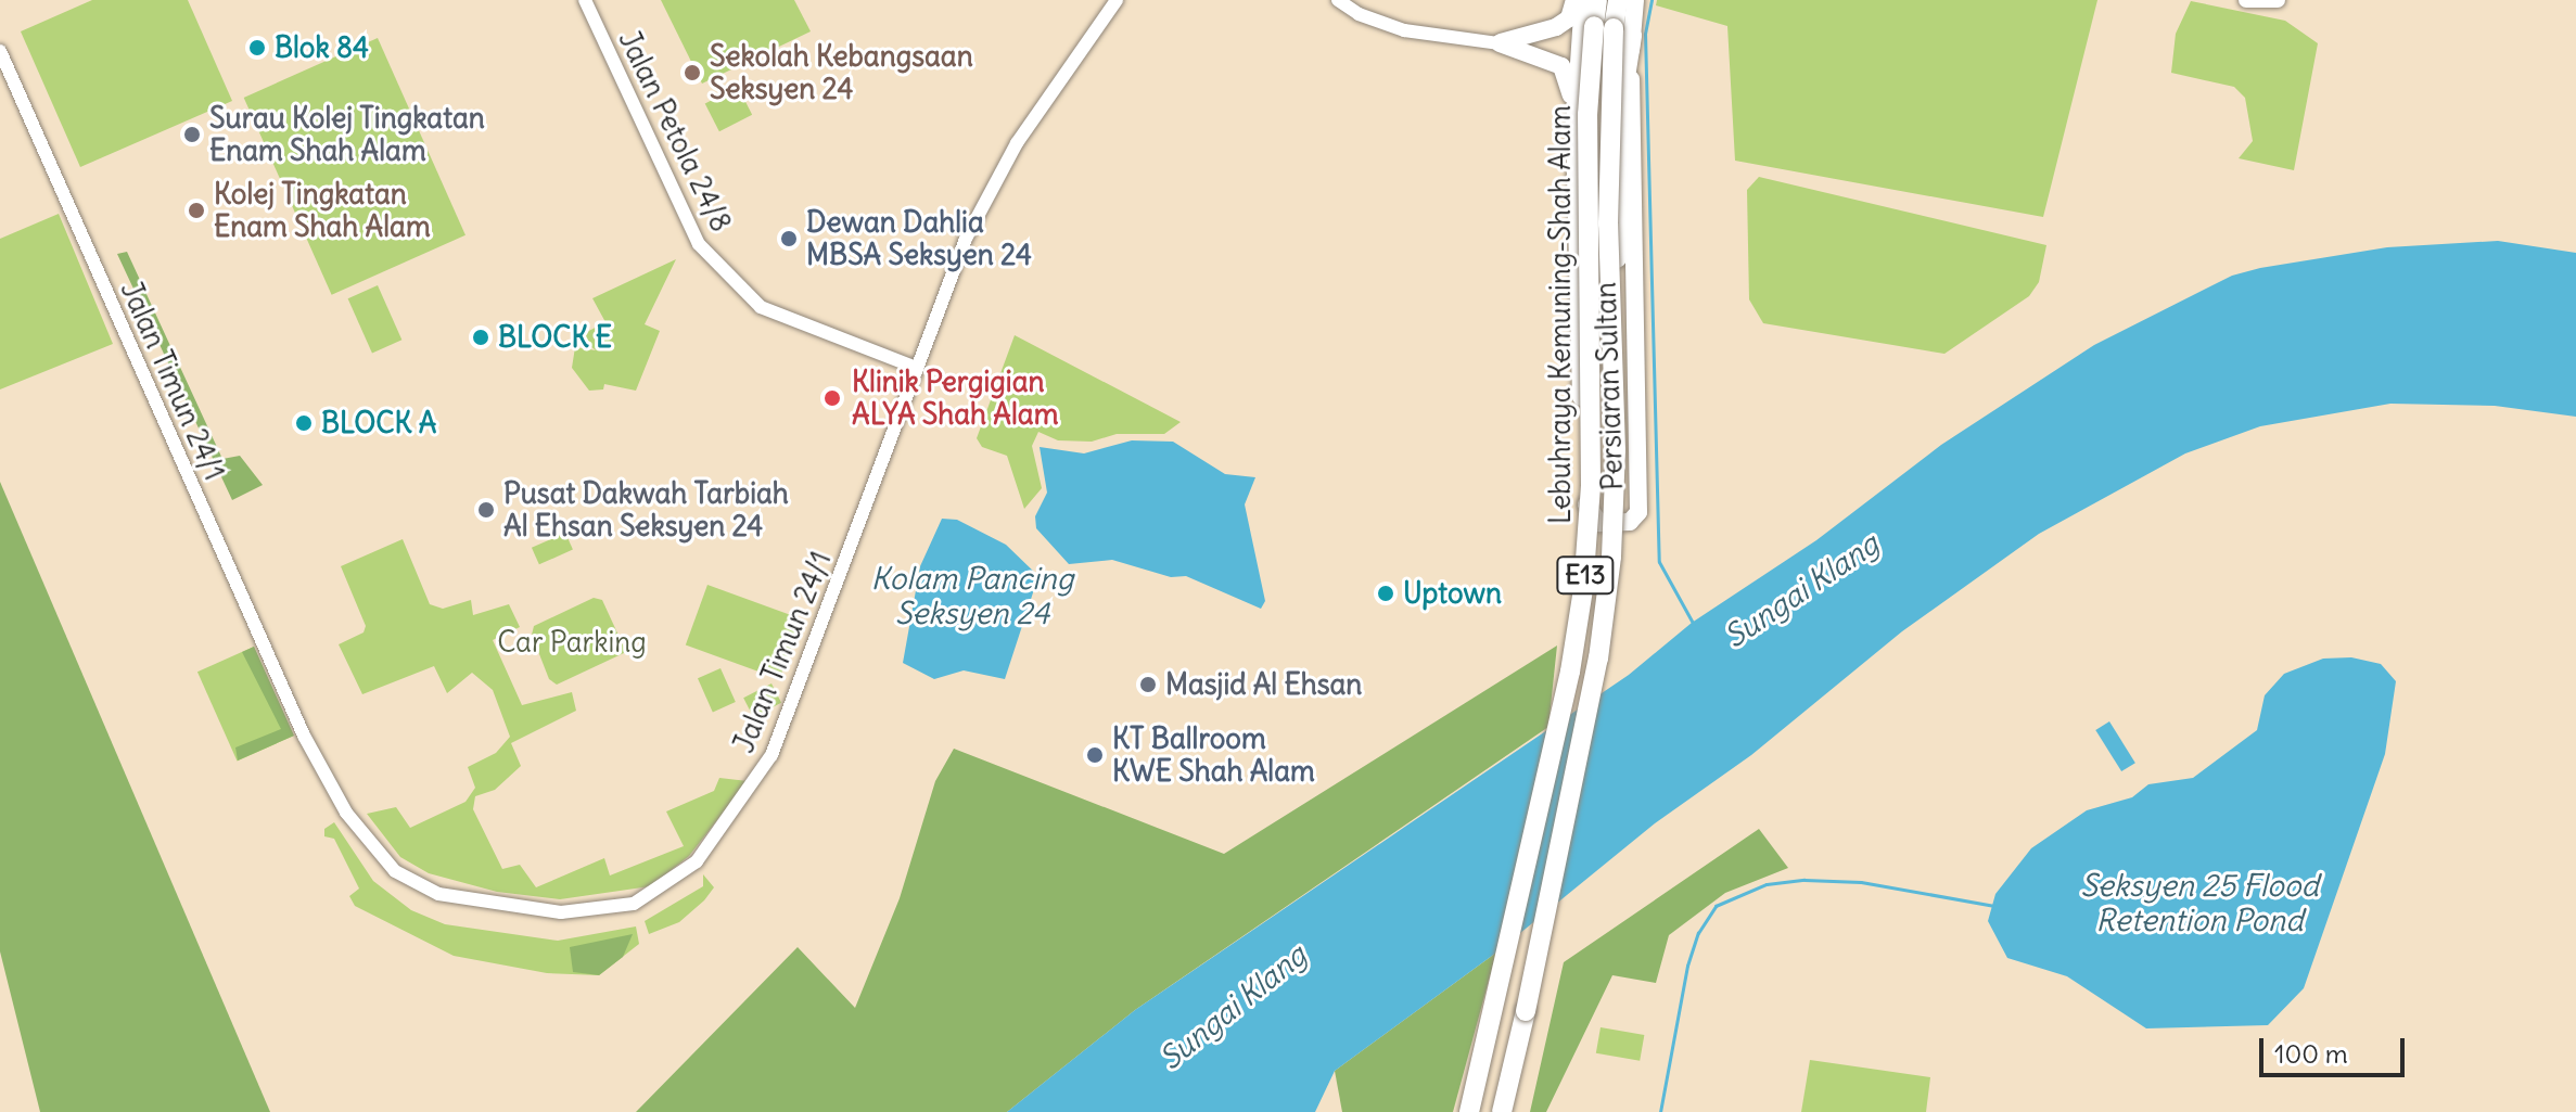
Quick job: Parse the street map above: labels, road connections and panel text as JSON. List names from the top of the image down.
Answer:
{
  "streets": {
    "highway": ["Lebuhraya Kemuning-Shah Alam", "E13"],
    "main road": ["Persiaran Sultan"],
    "street": ["Jalan Petola 24/8", "Jalan Timun 24/1"]
  },
  "crossings": [
    ["Jalan Petola 24/8", "Jalan Timun 24/1"],
    ["Lebuhraya Kemuning-Shah Alam", "Persiaran Sultan"],
    ["Lebuhraya Kemuning-Shah Alam", "E13"],
    ["Persiaran Sultan", "E13"]
  ],
  "water": ["Kolam Pancing Seksyen 24", "Sungai Klang", "Seksyen 25 Flood Retention Pond"],
  "parks": ["Car Parking"],
  "places": [
    "Blok 84",
    "Sekolah Kebangsaan Seksyen 24",
    "Surau Kolej Tingkatan Enam Shah Alam",
    "Kolej Tingkatan Enam Shah Alam",
    "Dewan Dahlia MBSA Seksyen 24",
    "BLOCK E",
    "Klinik Pergigian ALYA Shah Alam",
    "BLOCK A",
    "Pusat Dakwah Tarbiah Al Ehsan Seksyen 24",
    "Uptown",
    "Masjid Al Ehsan",
    "KT Ballroom KWE Shah Alam"
  ],
  "scale_bar": "100 m"
}
